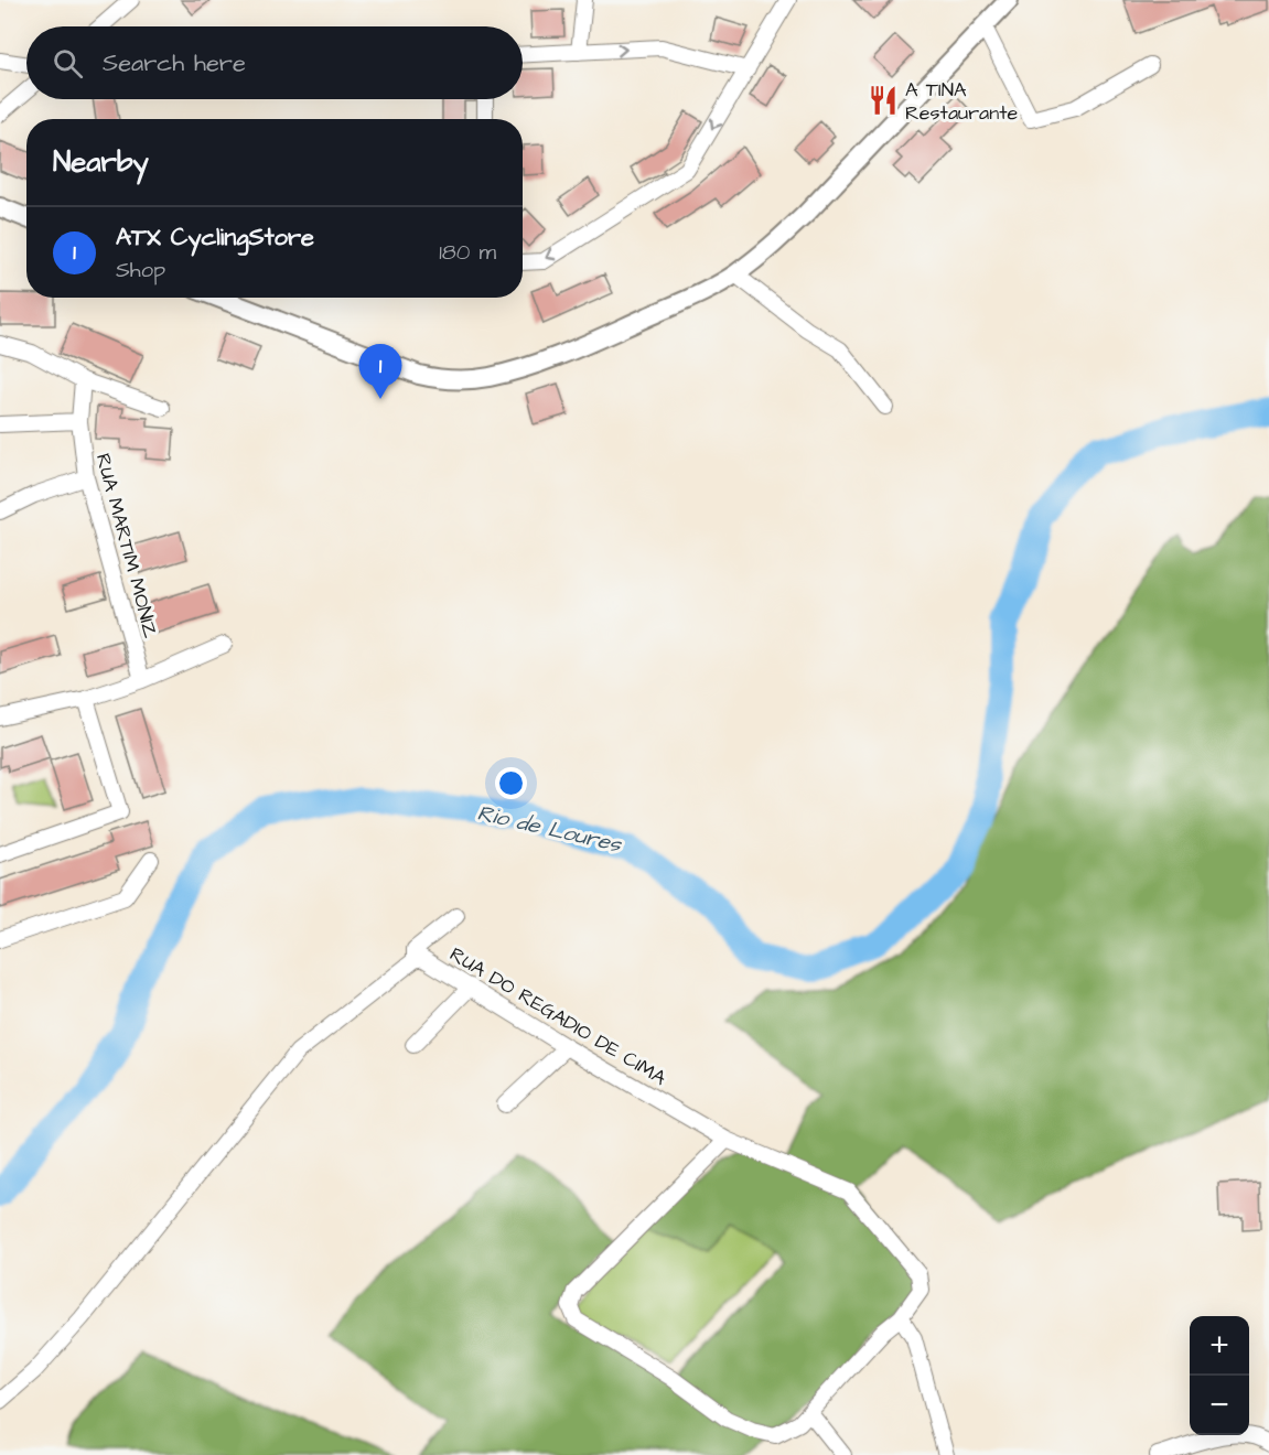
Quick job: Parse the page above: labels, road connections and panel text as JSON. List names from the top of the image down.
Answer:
{
  "streets": {
    "street": ["RUA MARTIM MONIZ", "RUA DO REGADIO DE CIMA"]
  },
  "water": ["Rio de Loures"],
  "places": {
    "restaurant": ["A TINA Restaurante"]
  },
  "page": {
    "search": "Search here",
    "heading": "Nearby",
    "list": [
      {
        "mark": "1",
        "name": "ATX CyclingStore",
        "note": "Shop",
        "value": "180 m"
      }
    ],
    "pins": "1",
    "map_buttons": ["+", "−"]
  }
}
